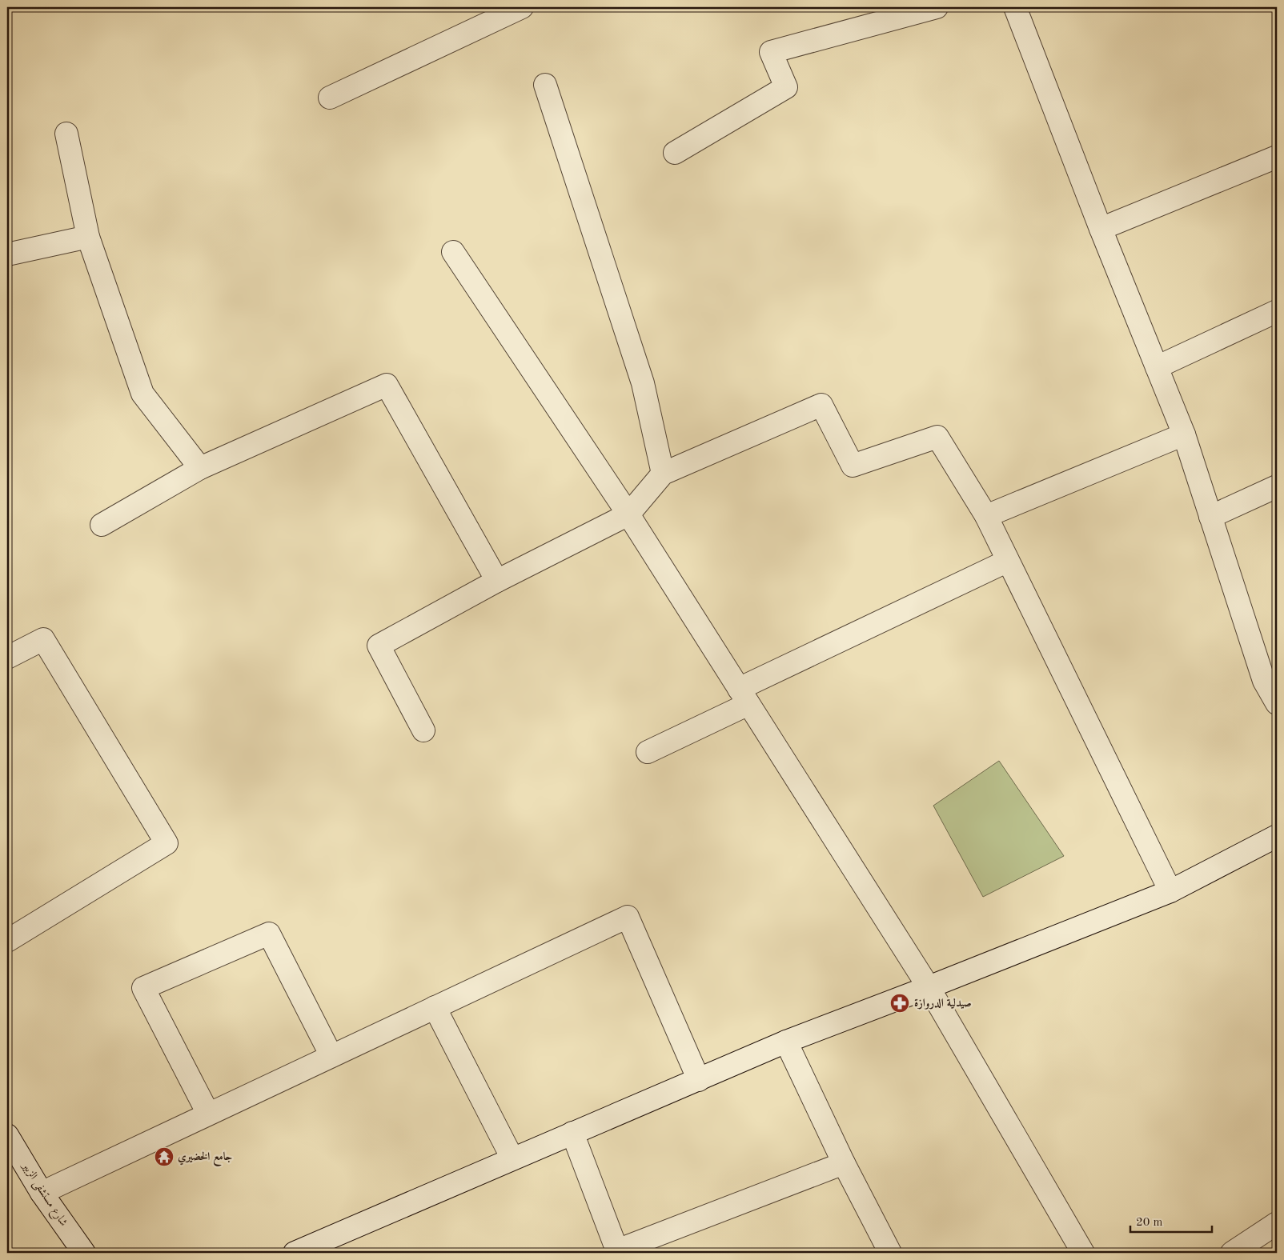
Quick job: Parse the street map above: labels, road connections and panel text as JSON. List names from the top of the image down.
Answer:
{
  "streets": {
    "street": ["شارع مستشفى الزبير"]
  },
  "places": {
    "pharmacy": ["صيدلية الدروازة"],
    "temple": ["جامع الخضيري"]
  },
  "scale_bar": "20 m"
}
